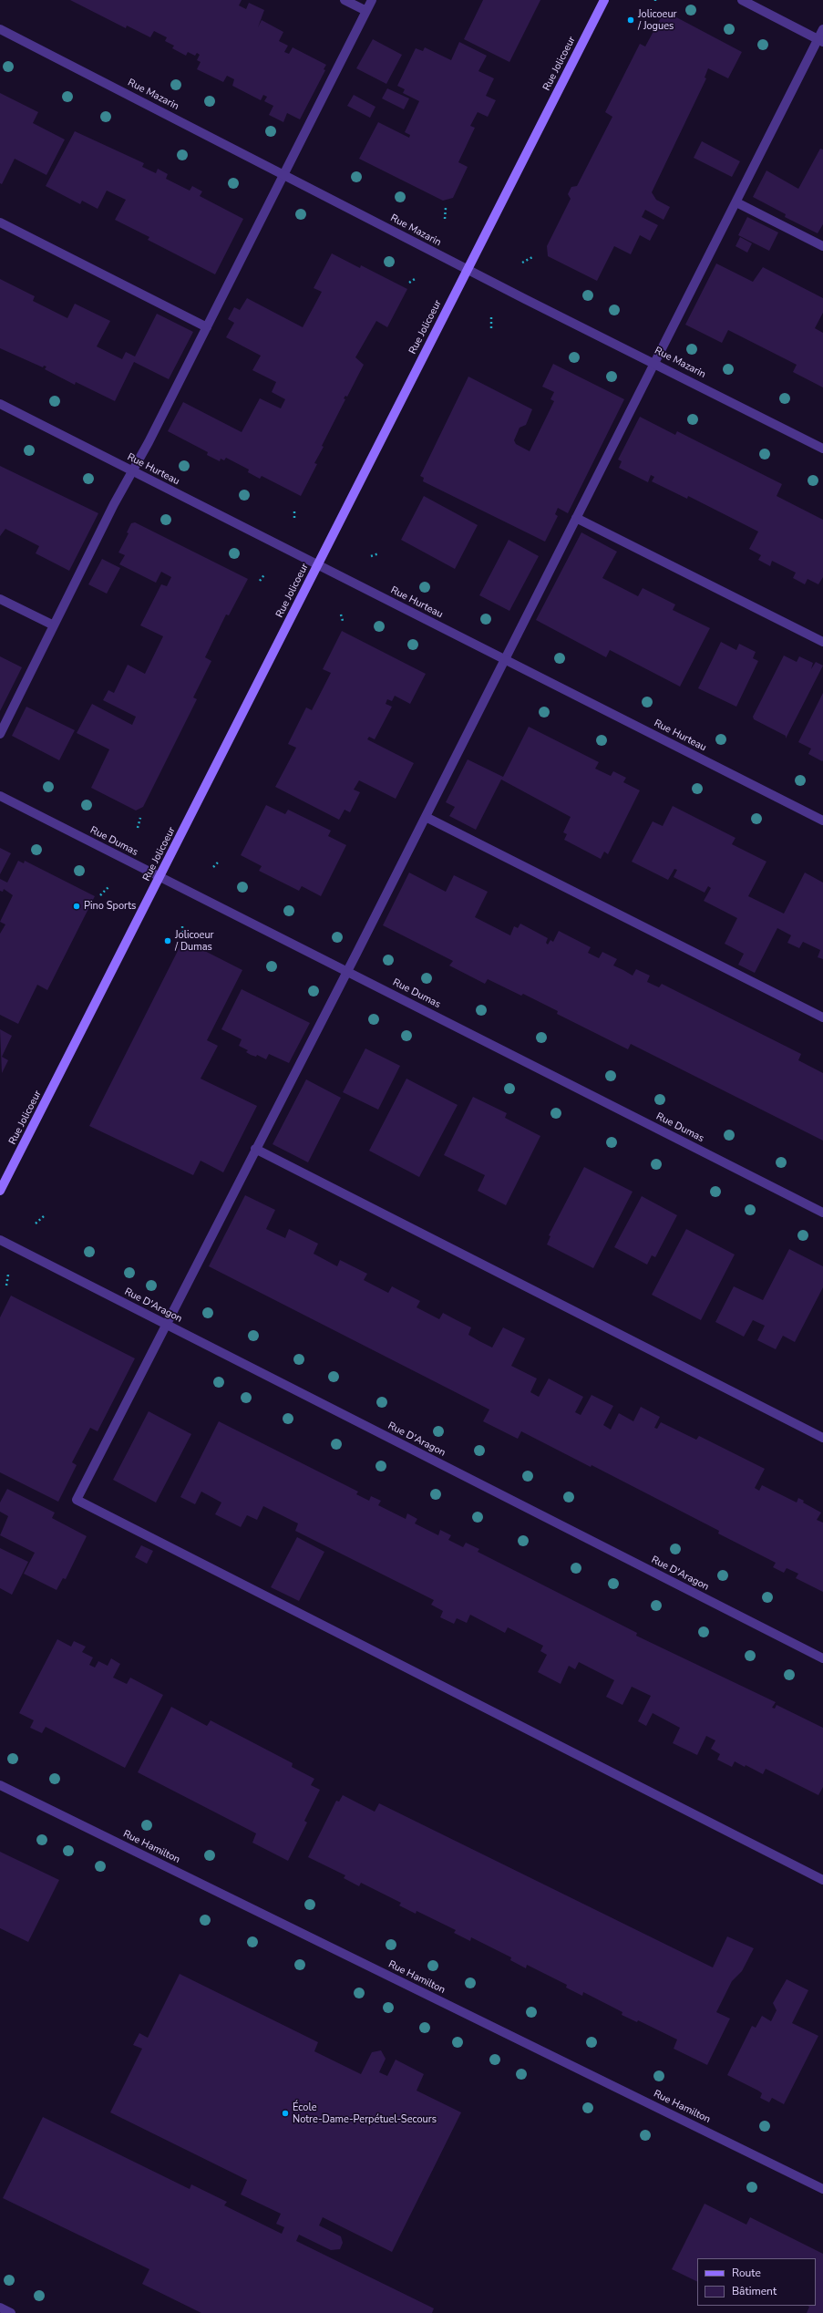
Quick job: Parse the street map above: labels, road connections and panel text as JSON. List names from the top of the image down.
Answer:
{
  "streets": {
    "street": [
      "Rue Jolicoeur",
      "Rue Mazarin",
      "Rue Hurteau",
      "Rue Dumas",
      "Rue D'Aragon",
      "Rue Hamilton"
    ]
  },
  "crossings": [
    ["Rue Jolicoeur", "Rue Mazarin"],
    ["Rue Jolicoeur", "Rue Hurteau"],
    ["Rue Jolicoeur", "Rue Dumas"]
  ],
  "places": [
    "Jolicoeur / Jogues",
    "Pino Sports",
    "Jolicoeur / Dumas",
    "École Notre-Dame-Perpétuel-Secours"
  ],
  "legend": ["Route", "Bâtiment"]
}
